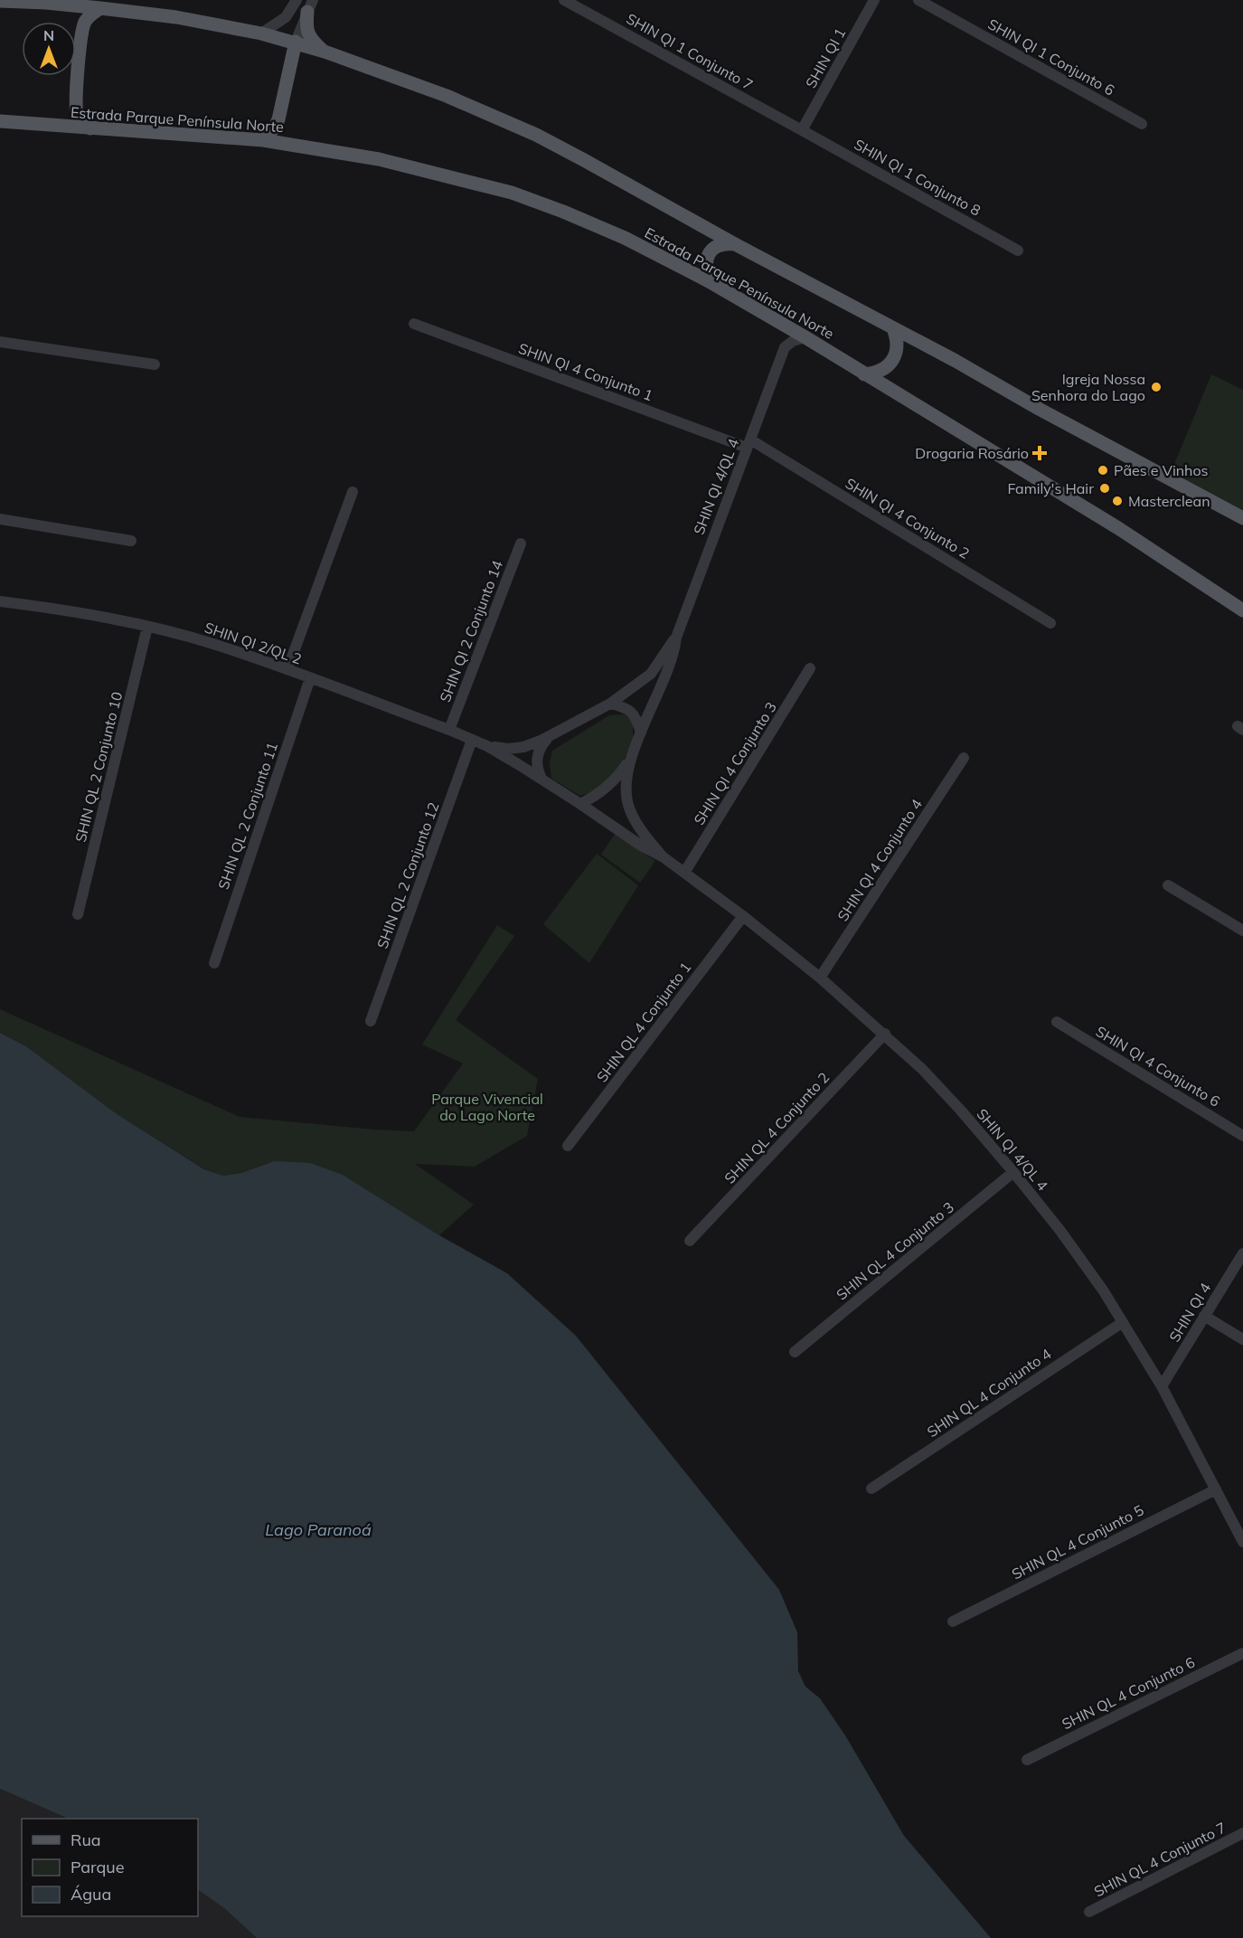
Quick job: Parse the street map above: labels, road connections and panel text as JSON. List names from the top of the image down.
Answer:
{
  "streets": {
    "main road": ["Estrada Parque Península Norte"],
    "street": [
      "SHIN QI 1 Conjunto 7",
      "SHIN QI 1 Conjunto 6",
      "SHIN QI 1",
      "SHIN QI 1 Conjunto 8",
      "SHIN QI 4 Conjunto 1",
      "SHIN QI 4/QL 4",
      "SHIN QI 4 Conjunto 2",
      "SHIN QI 2 Conjunto 14",
      "SHIN QI 2/QL 2",
      "SHIN QI 4 Conjunto 3",
      "SHIN QL 2 Conjunto 10",
      "SHIN QL 2 Conjunto 11",
      "SHIN QI 4 Conjunto 4",
      "SHIN QL 2 Conjunto 12",
      "SHIN QL 4 Conjunto 1",
      "SHIN QI 4 Conjunto 6",
      "SHIN QL 4 Conjunto 2",
      "SHIN QL 4 Conjunto 3",
      "SHIN QI 4",
      "SHIN QL 4 Conjunto 4",
      "SHIN QL 4 Conjunto 5",
      "SHIN QL 4 Conjunto 6",
      "SHIN QL 4 Conjunto 7"
    ]
  },
  "crossings": [
    ["SHIN QI 1 Conjunto 7", "SHIN QI 1"],
    ["SHIN QI 1 Conjunto 7", "SHIN QI 1 Conjunto 8"],
    ["SHIN QI 1", "SHIN QI 1 Conjunto 8"],
    ["SHIN QI 4 Conjunto 1", "SHIN QI 4/QL 4"],
    ["SHIN QI 4 Conjunto 1", "SHIN QI 4 Conjunto 2"],
    ["SHIN QI 4/QL 4", "SHIN QI 4 Conjunto 2"],
    ["SHIN QI 4/QL 4", "SHIN QI 2/QL 2"],
    ["SHIN QI 4/QL 4", "SHIN QI 4 Conjunto 3"],
    ["SHIN QI 4/QL 4", "SHIN QI 4 Conjunto 4"],
    ["SHIN QI 4/QL 4", "SHIN QL 4 Conjunto 1"],
    ["SHIN QI 4/QL 4", "SHIN QL 4 Conjunto 2"],
    ["SHIN QI 4/QL 4", "SHIN QL 4 Conjunto 3"],
    ["SHIN QI 4/QL 4", "SHIN QI 4"],
    ["SHIN QI 4/QL 4", "SHIN QL 4 Conjunto 4"],
    ["SHIN QI 4/QL 4", "SHIN QL 4 Conjunto 5"],
    ["SHIN QI 2 Conjunto 14", "SHIN QI 2/QL 2"],
    ["SHIN QI 2/QL 2", "SHIN QL 2 Conjunto 10"],
    ["SHIN QI 2/QL 2", "SHIN QL 2 Conjunto 11"],
    ["SHIN QI 2/QL 2", "SHIN QL 2 Conjunto 12"]
  ],
  "water": ["Lago Paranoá"],
  "parks": ["Parque Vivencial do Lago Norte"],
  "places": {
    "other": [
      "Igreja Nossa Senhora do Lago",
      "Pães e Vinhos",
      "Family's Hair",
      "Masterclean"
    ],
    "health": ["Drogaria Rosário"]
  },
  "legend": ["Rua", "Parque", "Água"],
  "north": "top"
}
